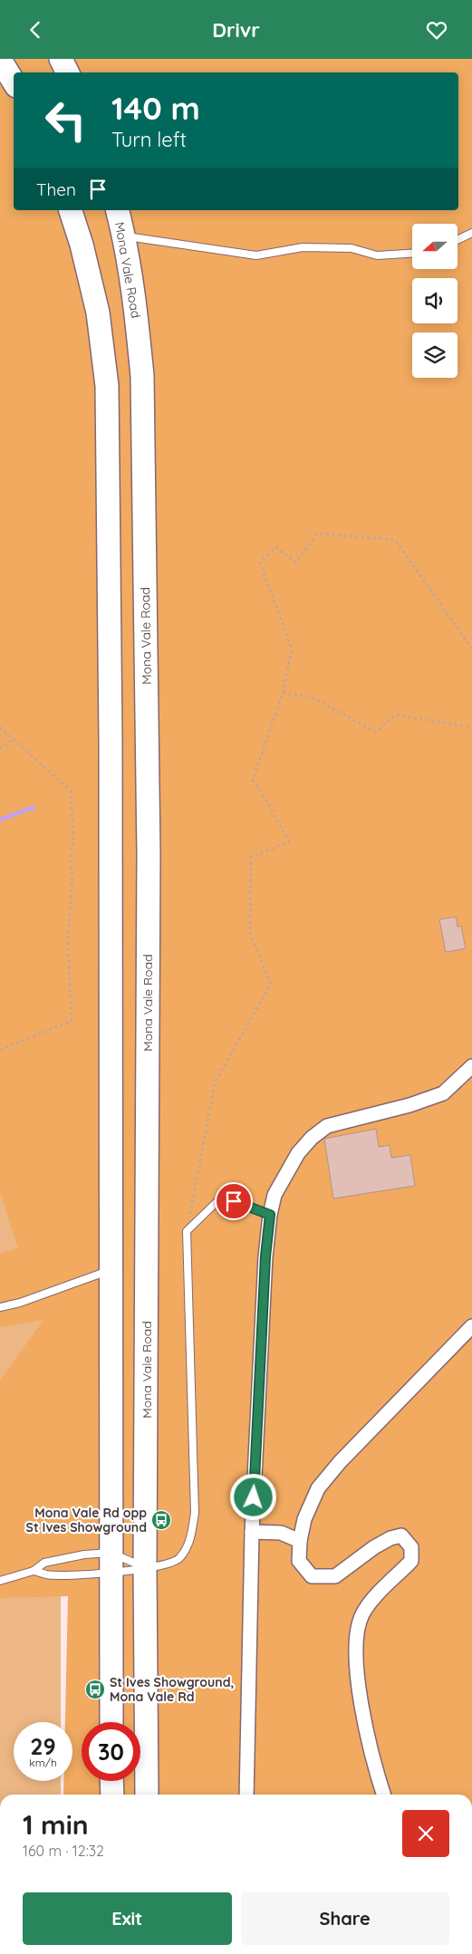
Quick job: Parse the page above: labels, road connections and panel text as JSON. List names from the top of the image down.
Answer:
{
  "streets": {
    "highway": ["Mona Vale Road"]
  },
  "places": {
    "bus stop": ["Mona Vale Rd opp St Ives Showground", "St Ives Showground, Mona Vale Rd"]
  },
  "north": "left",
  "page": {
    "header": "Drivr",
    "turn": ["140 m", "Turn left"],
    "then": "Then",
    "speed": "29 km/h",
    "limit": "30",
    "heading": ["1 min", "160 m · 12:32"],
    "buttons": ["Exit", "Share"]
  }
}
